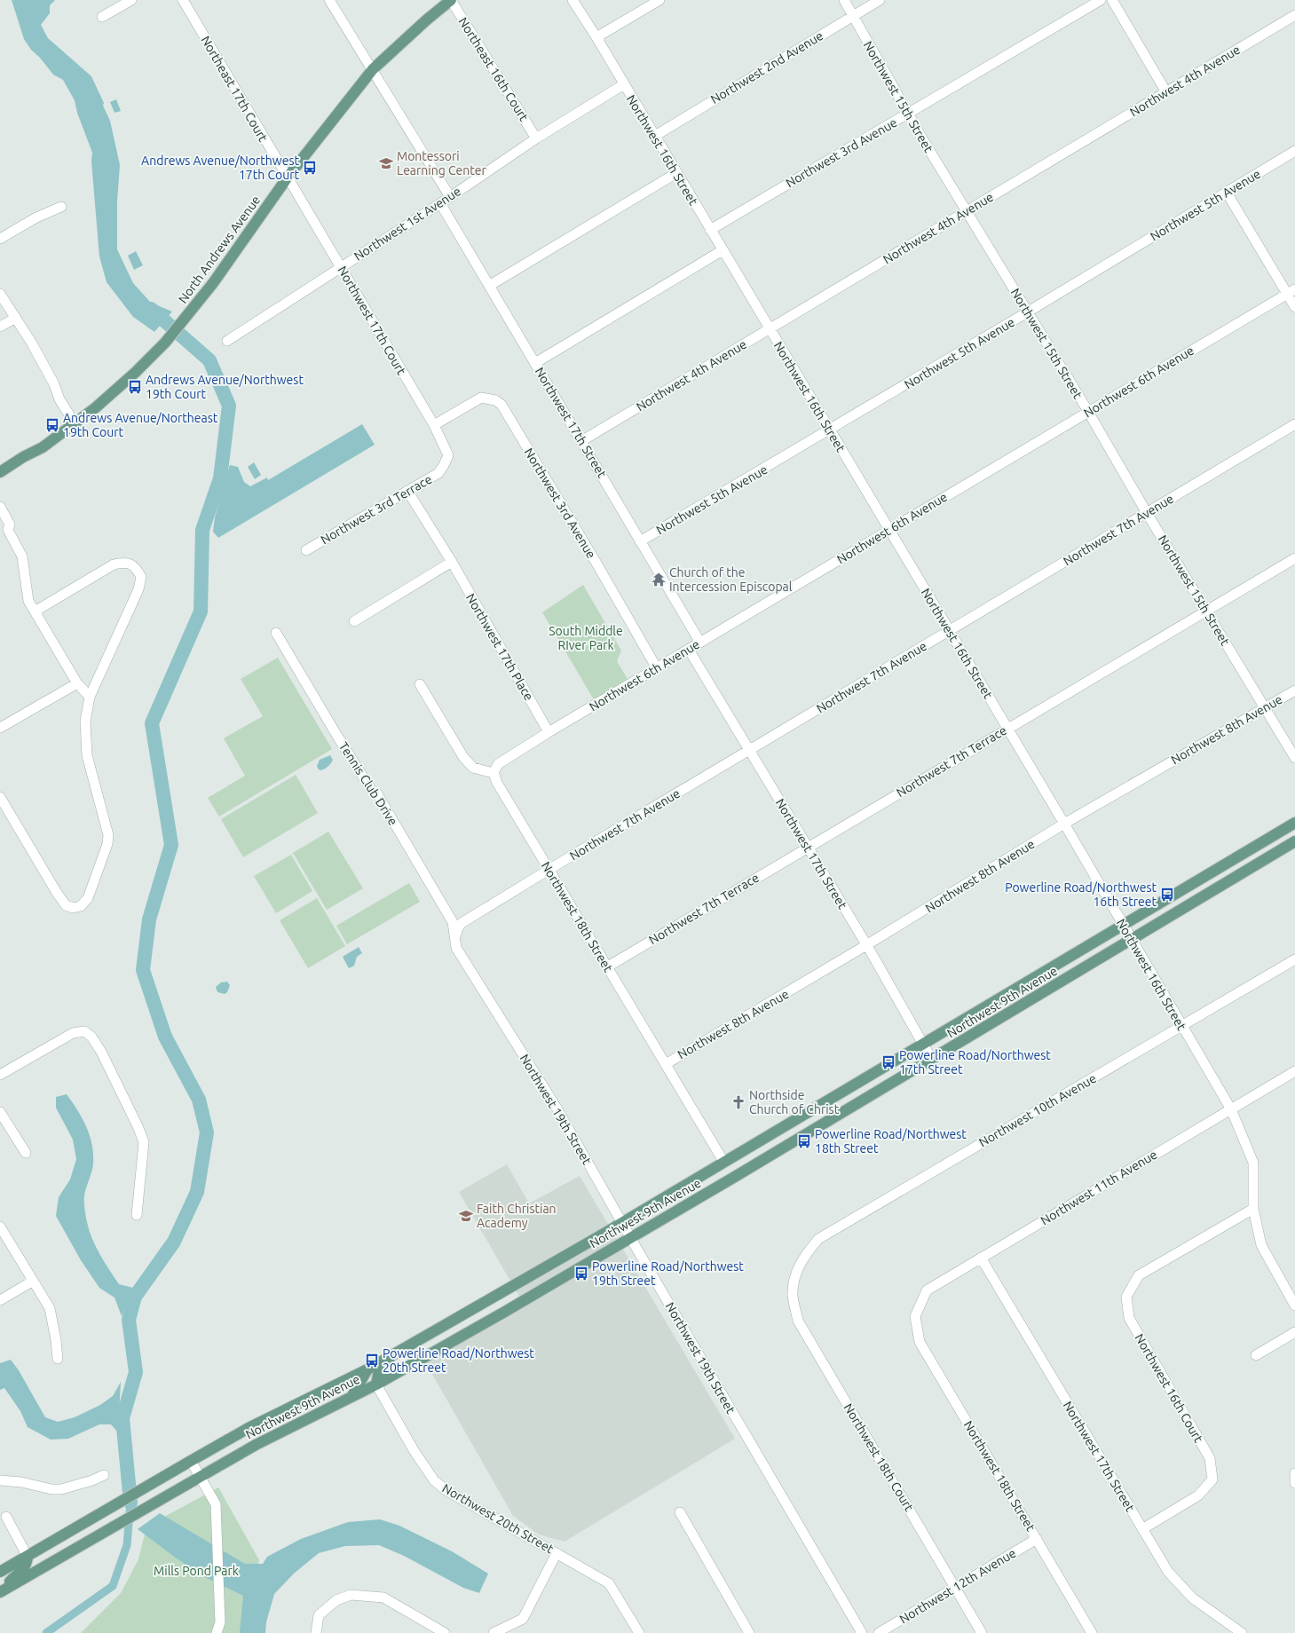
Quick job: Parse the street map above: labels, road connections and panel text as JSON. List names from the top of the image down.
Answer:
{
  "streets": {
    "main road": ["North Andrews Avenue", "Northwest 9th Avenue"],
    "street": [
      "Northwest 2nd Avenue",
      "Northeast 16th Court",
      "Northwest 4th Avenue",
      "Northeast 17th Court",
      "Northwest 15th Street",
      "Northwest 16th Street",
      "Northwest 3rd Avenue",
      "Northwest 5th Avenue",
      "Northwest 1st Avenue",
      "Northwest 17th Court",
      "Northwest 6th Avenue",
      "Northwest 17th Street",
      "Northwest 3rd Terrace",
      "Northwest 7th Avenue",
      "Northwest 17th Place",
      "Northwest 8th Avenue",
      "Northwest 7th Terrace",
      "Tennis Club Drive",
      "Northwest 18th Street",
      "Northwest 19th Street",
      "Northwest 10th Avenue",
      "Northwest 11th Avenue",
      "Northwest 16th Court",
      "Northwest 18th Court",
      "Northwest 20th Street",
      "Northwest 12th Avenue"
    ]
  },
  "crossings": [
    ["Northwest 2nd Avenue", "Northwest 15th Street"],
    ["Northwest 2nd Avenue", "Northwest 16th Street"],
    ["Northeast 16th Court", "Northwest 1st Avenue"],
    ["Northeast 16th Court", "North Andrews Avenue"],
    ["Northwest 4th Avenue", "Northwest 15th Street"],
    ["Northwest 4th Avenue", "Northwest 16th Street"],
    ["Northwest 4th Avenue", "Northwest 17th Street"],
    ["Northeast 17th Court", "North Andrews Avenue"],
    ["Northeast 17th Court", "Northwest 17th Court"],
    ["Northwest 15th Street", "Northwest 3rd Avenue"],
    ["Northwest 15th Street", "Northwest 5th Avenue"],
    ["Northwest 15th Street", "Northwest 6th Avenue"],
    ["Northwest 15th Street", "Northwest 7th Avenue"],
    ["Northwest 15th Street", "Northwest 8th Avenue"],
    ["Northwest 15th Street", "Northwest 7th Terrace"],
    ["Northwest 16th Street", "Northwest 3rd Avenue"],
    ["Northwest 16th Street", "Northwest 5th Avenue"],
    ["Northwest 16th Street", "Northwest 1st Avenue"],
    ["Northwest 16th Street", "Northwest 6th Avenue"],
    ["Northwest 16th Street", "Northwest 7th Avenue"],
    ["Northwest 16th Street", "Northwest 8th Avenue"],
    ["Northwest 16th Street", "Northwest 7th Terrace"],
    ["Northwest 16th Street", "Northwest 9th Avenue"],
    ["Northwest 16th Street", "Northwest 10th Avenue"],
    ["Northwest 16th Street", "Northwest 11th Avenue"],
    ["Northwest 16th Street", "Northwest 16th Court"],
    ["Northwest 3rd Avenue", "Northwest 17th Court"],
    ["Northwest 3rd Avenue", "Northwest 6th Avenue"],
    ["Northwest 5th Avenue", "Northwest 17th Street"],
    ["Northwest 1st Avenue", "Northwest 17th Court"],
    ["Northwest 1st Avenue", "Northwest 17th Street"],
    ["North Andrews Avenue", "Northwest 17th Court"],
    ["Northwest 17th Court", "Northwest 3rd Terrace"],
    ["Northwest 6th Avenue", "Northwest 17th Street"],
    ["Northwest 6th Avenue", "Northwest 17th Place"],
    ["Northwest 6th Avenue", "Northwest 18th Street"],
    ["Northwest 17th Street", "Northwest 7th Avenue"],
    ["Northwest 17th Street", "Northwest 8th Avenue"],
    ["Northwest 17th Street", "Northwest 7th Terrace"],
    ["Northwest 17th Street", "Northwest 9th Avenue"],
    ["Northwest 17th Street", "Northwest 11th Avenue"],
    ["Northwest 17th Street", "Northwest 16th Court"],
    ["Northwest 3rd Terrace", "Northwest 17th Place"],
    ["Northwest 7th Avenue", "Tennis Club Drive"],
    ["Northwest 7th Avenue", "Northwest 18th Street"],
    ["Northwest 7th Avenue", "Northwest 19th Street"],
    ["Northwest 8th Avenue", "Northwest 18th Street"],
    ["Northwest 7th Terrace", "Northwest 18th Street"],
    ["Tennis Club Drive", "Northwest 19th Street"],
    ["Northwest 18th Street", "Northwest 9th Avenue"],
    ["Northwest 18th Street", "Northwest 11th Avenue"],
    ["Northwest 18th Street", "Northwest 12th Avenue"],
    ["Northwest 9th Avenue", "Northwest 19th Street"],
    ["Northwest 9th Avenue", "Northwest 20th Street"],
    ["Northwest 10th Avenue", "Northwest 18th Court"],
    ["Northwest 18th Court", "Northwest 12th Avenue"]
  ],
  "parks": ["South Middle RIver Park", "Mills Pond Park"],
  "places": {
    "school or university": ["Montessori Learning Center", "Faith Christian Academy"],
    "bus stop": [
      "Andrews Avenue/Northwest 17th Court",
      "Andrews Avenue/Northwest 19th Court",
      "Andrews Avenue/Northeast 19th Court",
      "Powerline Road/Northwest 16th Street",
      "Powerline Road/Northwest 17th Street",
      "Powerline Road/Northwest 18th Street",
      "Powerline Road/Northwest 19th Street",
      "Powerline Road/Northwest 20th Street"
    ],
    "temple": ["Church of the Intercession Episcopal"],
    "church": ["Northside Church of Christ"]
  }
}
